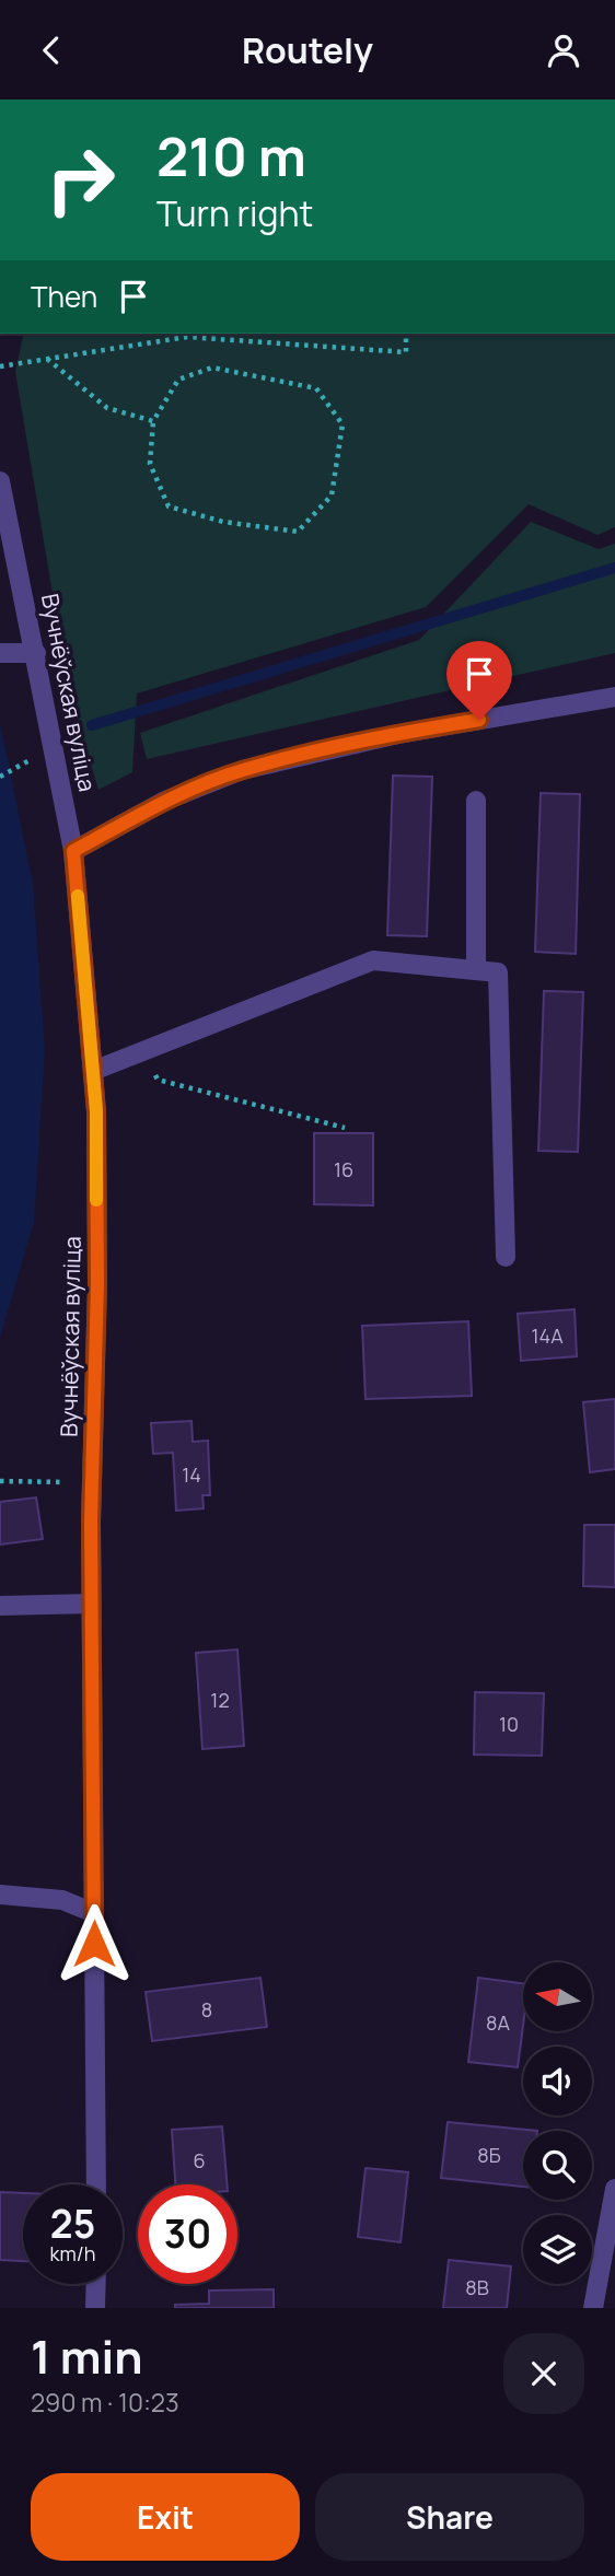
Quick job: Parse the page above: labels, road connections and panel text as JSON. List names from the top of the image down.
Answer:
{
  "streets": {
    "street": ["Вучнёўская вуліца"]
  },
  "house_numbers": [
    "16",
    "14А",
    "14",
    "12",
    "10",
    "8",
    "8А",
    "8Б",
    "6",
    "8В"
  ],
  "north": "left",
  "page": {
    "header": "Routely",
    "turn": ["210 m", "Turn right"],
    "then": "Then",
    "speed": "25 km/h",
    "limit": "30",
    "heading": ["1 min", "290 m · 10:23"],
    "buttons": ["Exit", "Share"]
  }
}
